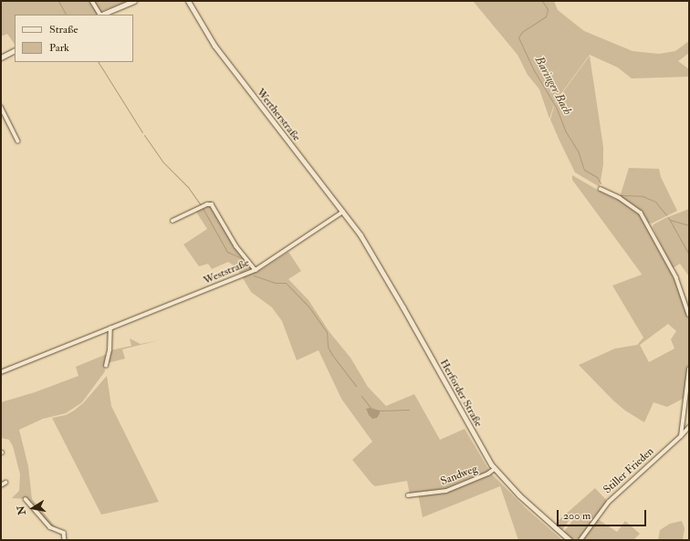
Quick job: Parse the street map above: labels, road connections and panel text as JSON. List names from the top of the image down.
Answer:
{
  "streets": {
    "main road": ["Wertherstraße", "Herforder Straße"],
    "street": ["Weststraße", "Stiller Frieden", "Sandweg"]
  },
  "crossings": [
    ["Wertherstraße", "Weststraße"],
    ["Wertherstraße", "Herforder Straße"],
    ["Herforder Straße", "Sandweg"]
  ],
  "water": ["Baringer Bach"],
  "legend": ["Straße", "Park"],
  "scale_bar": "200 m",
  "north": "left"
}
